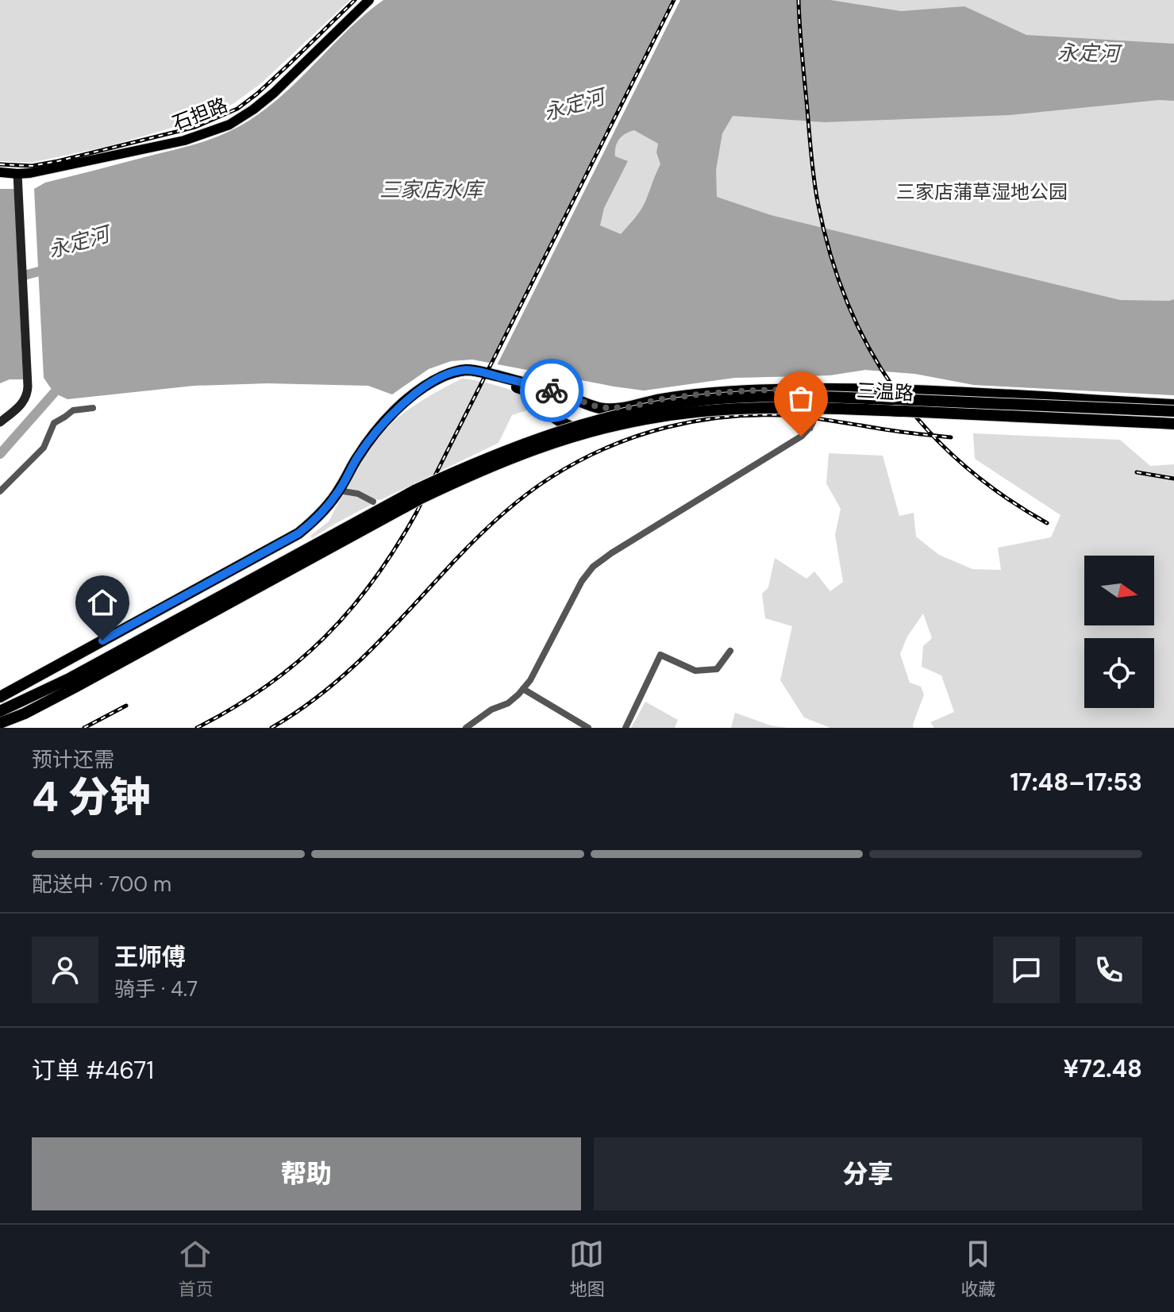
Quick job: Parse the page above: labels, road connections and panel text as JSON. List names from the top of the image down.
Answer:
{
  "streets": {
    "highway": ["三温路"],
    "main road": ["石担路"]
  },
  "water": ["永定河", "三家店水库"],
  "parks": ["三家店蒲草湿地公园"],
  "north": "right",
  "page": {
    "heading": ["4 分钟", "预计还需", "17:48–17:53"],
    "panel": [
      "王师傅",
      "骑手 · 4.7",
      "订单 #4671",
      "¥72.48"
    ],
    "bar": "配送中 · 700 m",
    "buttons": ["帮助", "分享"],
    "tabs": ["首页", "地图", "收藏"]
  }
}
